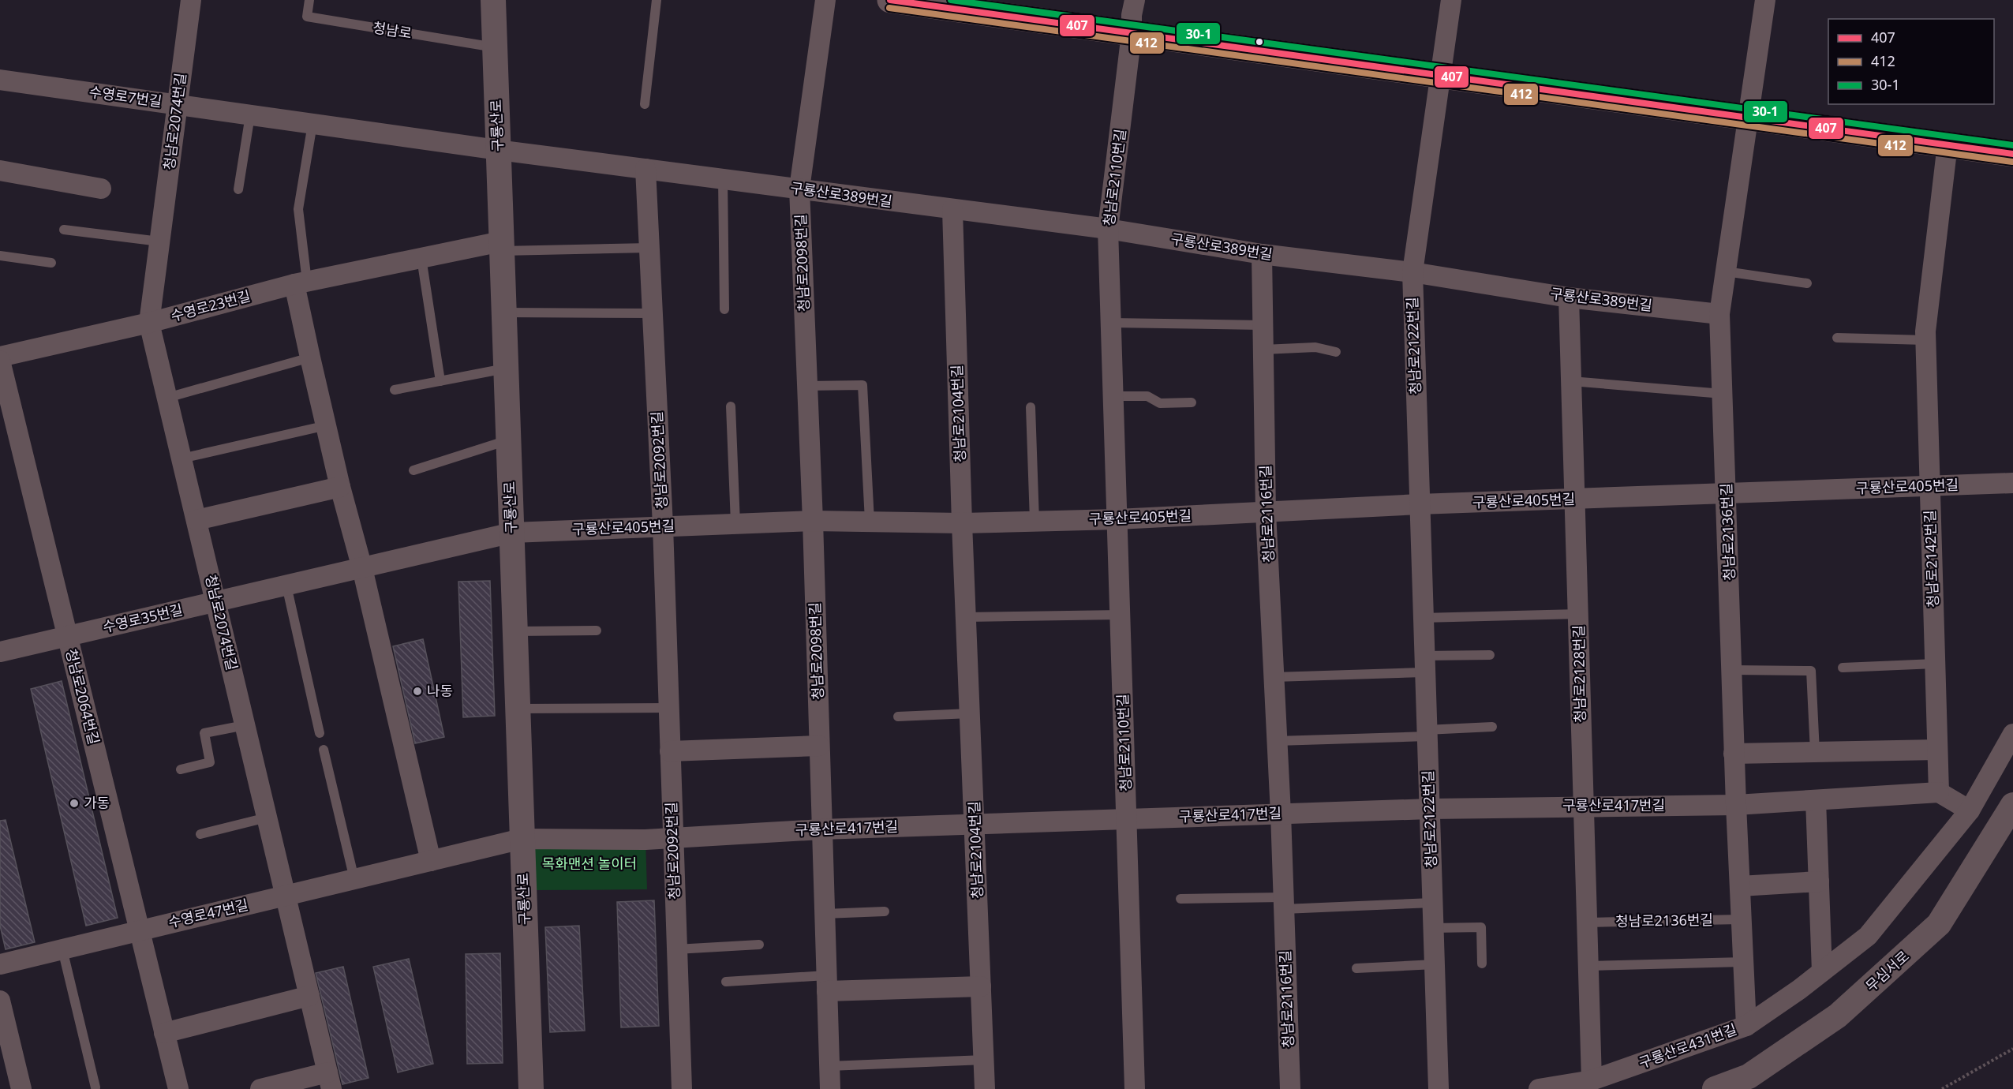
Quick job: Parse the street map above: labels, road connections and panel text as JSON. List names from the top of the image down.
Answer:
{
  "streets": {
    "street": [
      "수영로7번길",
      "청남로2074번길",
      "구룡산로",
      "청남로2110번길",
      "구룡산로389번길",
      "청남로2098번길",
      "수영로23번길",
      "청남로2122번길",
      "청남로2104번길",
      "청남로2092번길",
      "구룡산로405번길",
      "청남로2116번길",
      "청남로2136번길",
      "청남로2142번길",
      "수영로35번길",
      "청남로2128번길",
      "청남로2064번길",
      "구룡산로417번길",
      "수영로47번길",
      "무심서로",
      "구룡산로431번길"
    ],
    "lane": ["청남로"]
  },
  "crossings": [
    ["청남로", "구룡산로"],
    ["수영로7번길", "청남로2074번길"],
    ["수영로7번길", "구룡산로"],
    ["수영로7번길", "구룡산로389번길"],
    ["청남로2074번길", "수영로23번길"],
    ["청남로2074번길", "수영로35번길"],
    ["청남로2074번길", "수영로47번길"],
    ["구룡산로", "구룡산로389번길"],
    ["구룡산로", "수영로23번길"],
    ["구룡산로", "구룡산로405번길"],
    ["구룡산로", "수영로35번길"],
    ["구룡산로", "구룡산로417번길"],
    ["구룡산로", "수영로47번길"],
    ["청남로2110번길", "구룡산로389번길"],
    ["청남로2110번길", "구룡산로405번길"],
    ["청남로2110번길", "구룡산로417번길"],
    ["구룡산로389번길", "청남로2098번길"],
    ["구룡산로389번길", "청남로2122번길"],
    ["구룡산로389번길", "청남로2104번길"],
    ["구룡산로389번길", "청남로2092번길"],
    ["구룡산로389번길", "청남로2116번길"],
    ["구룡산로389번길", "청남로2136번길"],
    ["구룡산로389번길", "청남로2128번길"],
    ["청남로2098번길", "구룡산로405번길"],
    ["청남로2098번길", "구룡산로417번길"],
    ["청남로2122번길", "구룡산로405번길"],
    ["청남로2122번길", "구룡산로417번길"],
    ["청남로2104번길", "구룡산로405번길"],
    ["청남로2104번길", "구룡산로417번길"],
    ["청남로2092번길", "구룡산로405번길"],
    ["청남로2092번길", "구룡산로417번길"],
    ["구룡산로405번길", "청남로2116번길"],
    ["구룡산로405번길", "청남로2136번길"],
    ["구룡산로405번길", "청남로2142번길"],
    ["구룡산로405번길", "수영로35번길"],
    ["구룡산로405번길", "청남로2128번길"],
    ["청남로2116번길", "구룡산로417번길"],
    ["청남로2136번길", "청남로2128번길"],
    ["청남로2136번길", "구룡산로417번길"],
    ["청남로2136번길", "구룡산로431번길"],
    ["청남로2142번길", "구룡산로417번길"],
    ["수영로35번길", "청남로2064번길"],
    ["청남로2128번길", "구룡산로417번길"],
    ["청남로2128번길", "구룡산로431번길"],
    ["청남로2064번길", "수영로47번길"],
    ["구룡산로417번길", "수영로47번길"]
  ],
  "parks": ["목화맨션 놀이터"],
  "places": ["나동", "가동"],
  "lines": ["transit line 407", "transit line 30-1", "transit line 412"],
  "legend": ["407", "412", "30-1"]
}
